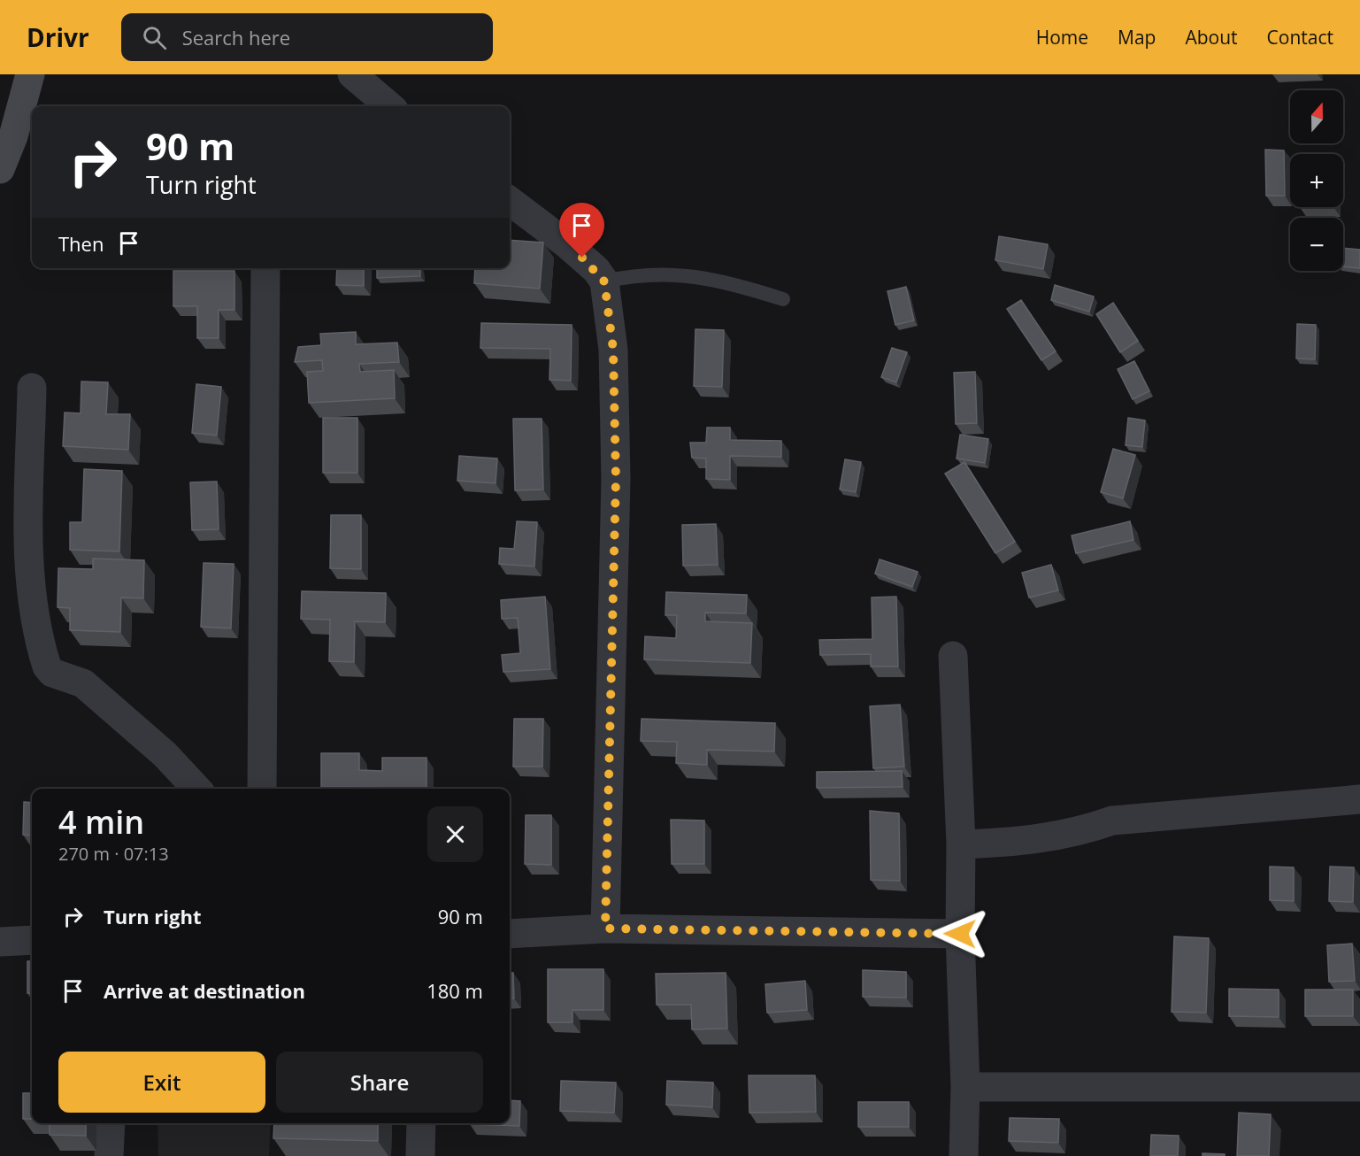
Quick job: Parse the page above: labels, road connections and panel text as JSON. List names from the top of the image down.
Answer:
{
  "north": "top",
  "page": {
    "header": "Drivr",
    "search": "Search here",
    "nav": [
      "Home",
      "Map",
      "About",
      "Contact"
    ],
    "map_buttons": ["+", "−"],
    "turn": ["90 m", "Turn right"],
    "then": "Then",
    "heading": ["4 min", "270 m · 07:13"],
    "list": [
      {
        "name": "Turn right",
        "value": "90 m"
      },
      {
        "name": "Arrive at destination",
        "value": "180 m"
      }
    ],
    "buttons": ["Exit", "Share"]
  }
}
